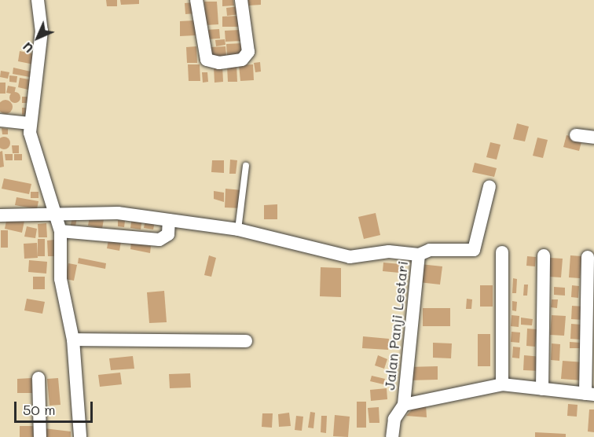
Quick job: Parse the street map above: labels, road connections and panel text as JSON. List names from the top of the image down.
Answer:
{
  "streets": {
    "street": ["Jalan Panji Lestari"]
  },
  "scale_bar": "50 m",
  "north": "bottom left"
}
